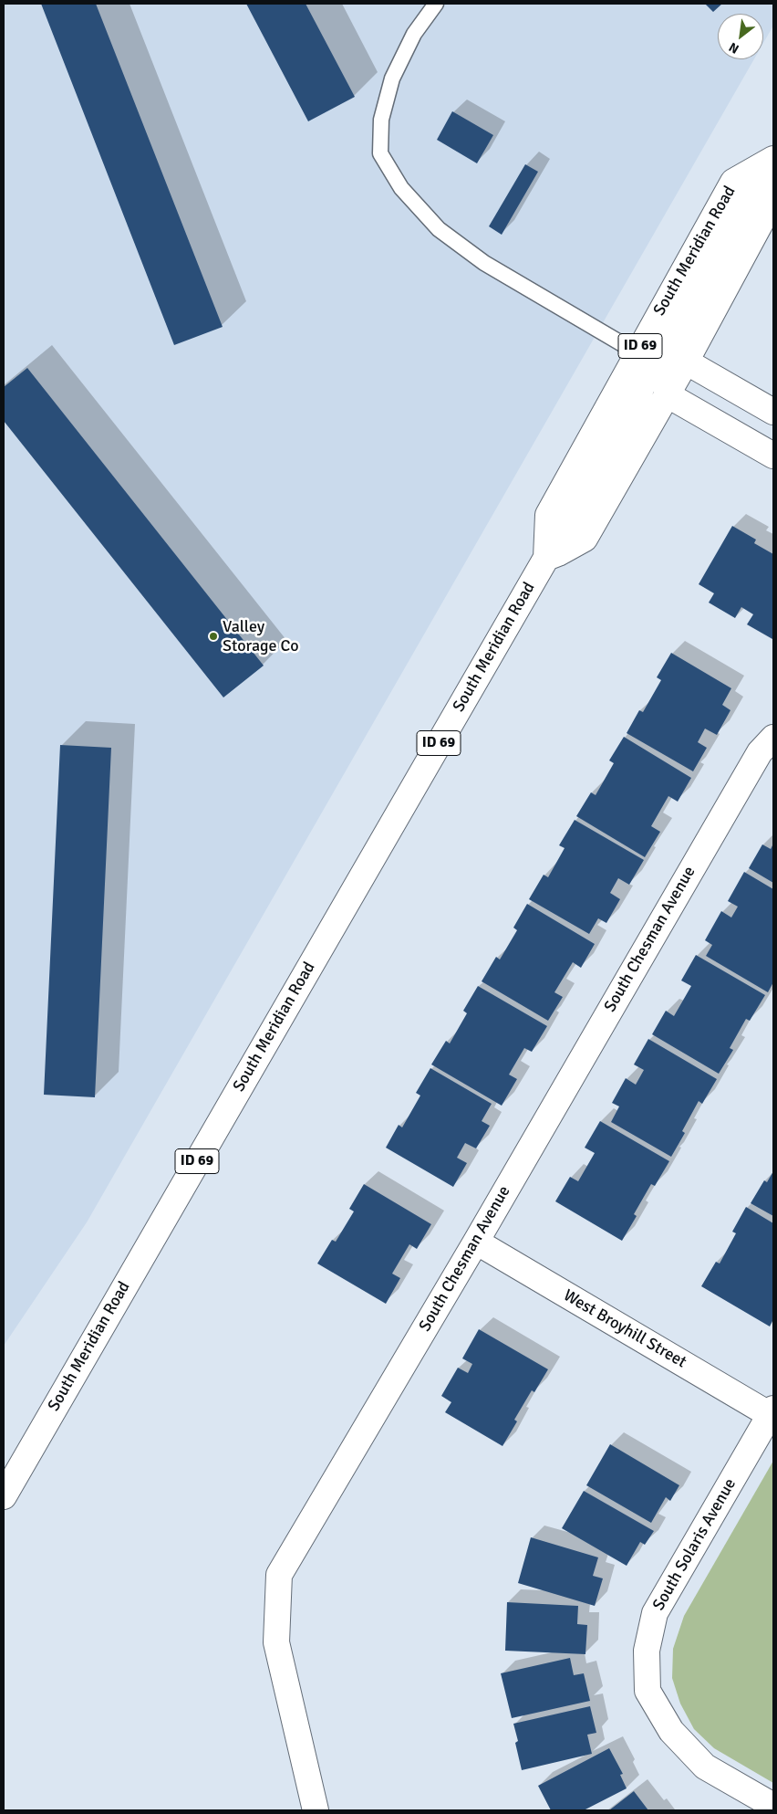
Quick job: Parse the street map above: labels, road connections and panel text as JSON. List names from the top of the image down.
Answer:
{
  "streets": {
    "street": [
      "South Meridian Road",
      "ID 69",
      "South Chesman Avenue",
      "West Broyhill Street",
      "South Solaris Avenue"
    ]
  },
  "crossings": [
    ["South Meridian Road", "ID 69"],
    ["South Chesman Avenue", "West Broyhill Street"],
    ["West Broyhill Street", "South Solaris Avenue"]
  ],
  "places": ["Valley Storage Co"],
  "north": "bottom left"
}
